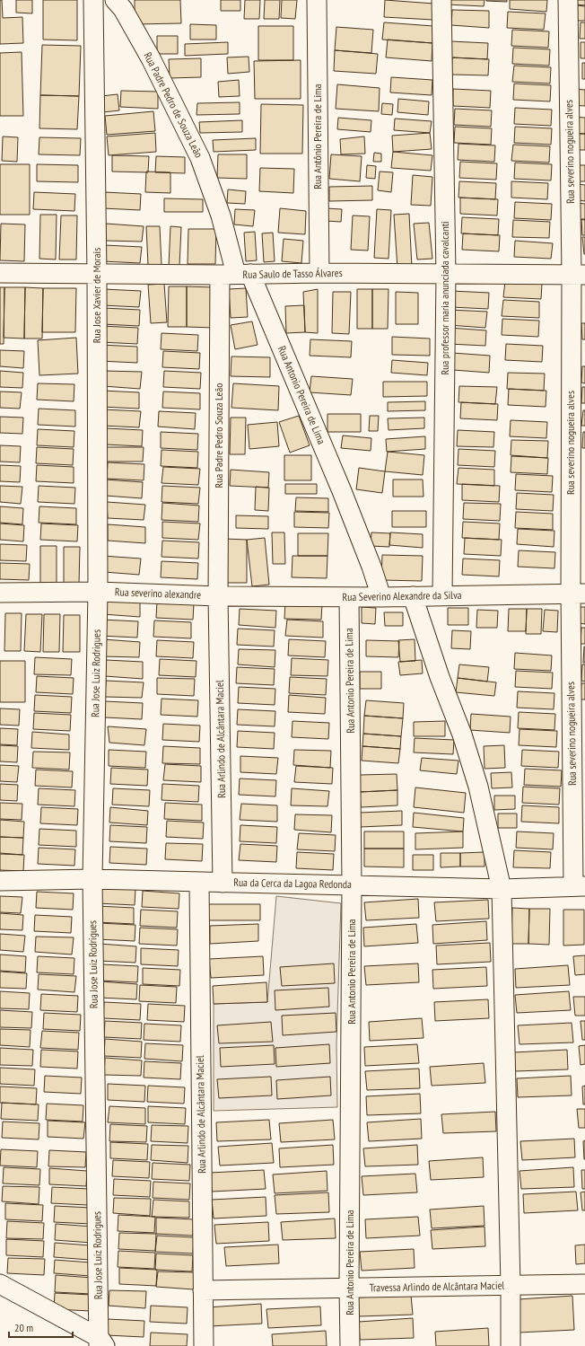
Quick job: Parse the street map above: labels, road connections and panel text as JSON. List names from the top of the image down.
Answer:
{
  "streets": {
    "street": [
      "Rua Padre Pedro de Souza Leão",
      "Rua Antônio Pereira de Lima",
      "Rua severino nogueira alves",
      "Rua Saulo de Tasso Álvares",
      "Rua Jose Xavier de Morais",
      "Rua professor maria anunciada cavalcanti",
      "Rua Antonio Pereira de Lima",
      "Rua Padre Pedro Souza Leão",
      "Rua severino alexandre",
      "Rua Severino Alexandre da Silva",
      "Rua Jose Luiz Rodrigues",
      "Rua Arlindo de Alcântara Maciel",
      "Rua da Cerca da Lagoa Redonda",
      "Travessa Arlindo de Alcântara Maciel"
    ]
  },
  "crossings": [
    ["Rua Padre Pedro de Souza Leão", "Rua Saulo de Tasso Álvares"],
    ["Rua Padre Pedro de Souza Leão", "Rua Antonio Pereira de Lima"],
    ["Rua Padre Pedro de Souza Leão", "Rua Padre Pedro Souza Leão"],
    ["Rua Antônio Pereira de Lima", "Rua Saulo de Tasso Álvares"],
    ["Rua severino nogueira alves", "Rua Saulo de Tasso Álvares"],
    ["Rua severino nogueira alves", "Rua Severino Alexandre da Silva"],
    ["Rua severino nogueira alves", "Rua da Cerca da Lagoa Redonda"],
    ["Rua Saulo de Tasso Álvares", "Rua Jose Xavier de Morais"],
    ["Rua Saulo de Tasso Álvares", "Rua professor maria anunciada cavalcanti"],
    ["Rua Saulo de Tasso Álvares", "Rua Antonio Pereira de Lima"],
    ["Rua Saulo de Tasso Álvares", "Rua Padre Pedro Souza Leão"],
    ["Rua Jose Xavier de Morais", "Rua severino alexandre"],
    ["Rua Jose Xavier de Morais", "Rua Jose Luiz Rodrigues"],
    ["Rua professor maria anunciada cavalcanti", "Rua Severino Alexandre da Silva"],
    ["Rua Antonio Pereira de Lima", "Rua Padre Pedro Souza Leão"],
    ["Rua Antonio Pereira de Lima", "Rua Severino Alexandre da Silva"],
    ["Rua Antonio Pereira de Lima", "Rua da Cerca da Lagoa Redonda"],
    ["Rua Antonio Pereira de Lima", "Travessa Arlindo de Alcântara Maciel"],
    ["Rua Padre Pedro Souza Leão", "Rua severino alexandre"],
    ["Rua Padre Pedro Souza Leão", "Rua Severino Alexandre da Silva"],
    ["Rua Padre Pedro Souza Leão", "Rua Arlindo de Alcântara Maciel"],
    ["Rua severino alexandre", "Rua Severino Alexandre da Silva"],
    ["Rua severino alexandre", "Rua Jose Luiz Rodrigues"],
    ["Rua severino alexandre", "Rua Arlindo de Alcântara Maciel"],
    ["Rua Severino Alexandre da Silva", "Rua Arlindo de Alcântara Maciel"],
    ["Rua Jose Luiz Rodrigues", "Rua da Cerca da Lagoa Redonda"],
    ["Rua Arlindo de Alcântara Maciel", "Rua da Cerca da Lagoa Redonda"],
    ["Rua Arlindo de Alcântara Maciel", "Travessa Arlindo de Alcântara Maciel"]
  ],
  "scale_bar": "20 m"
}
